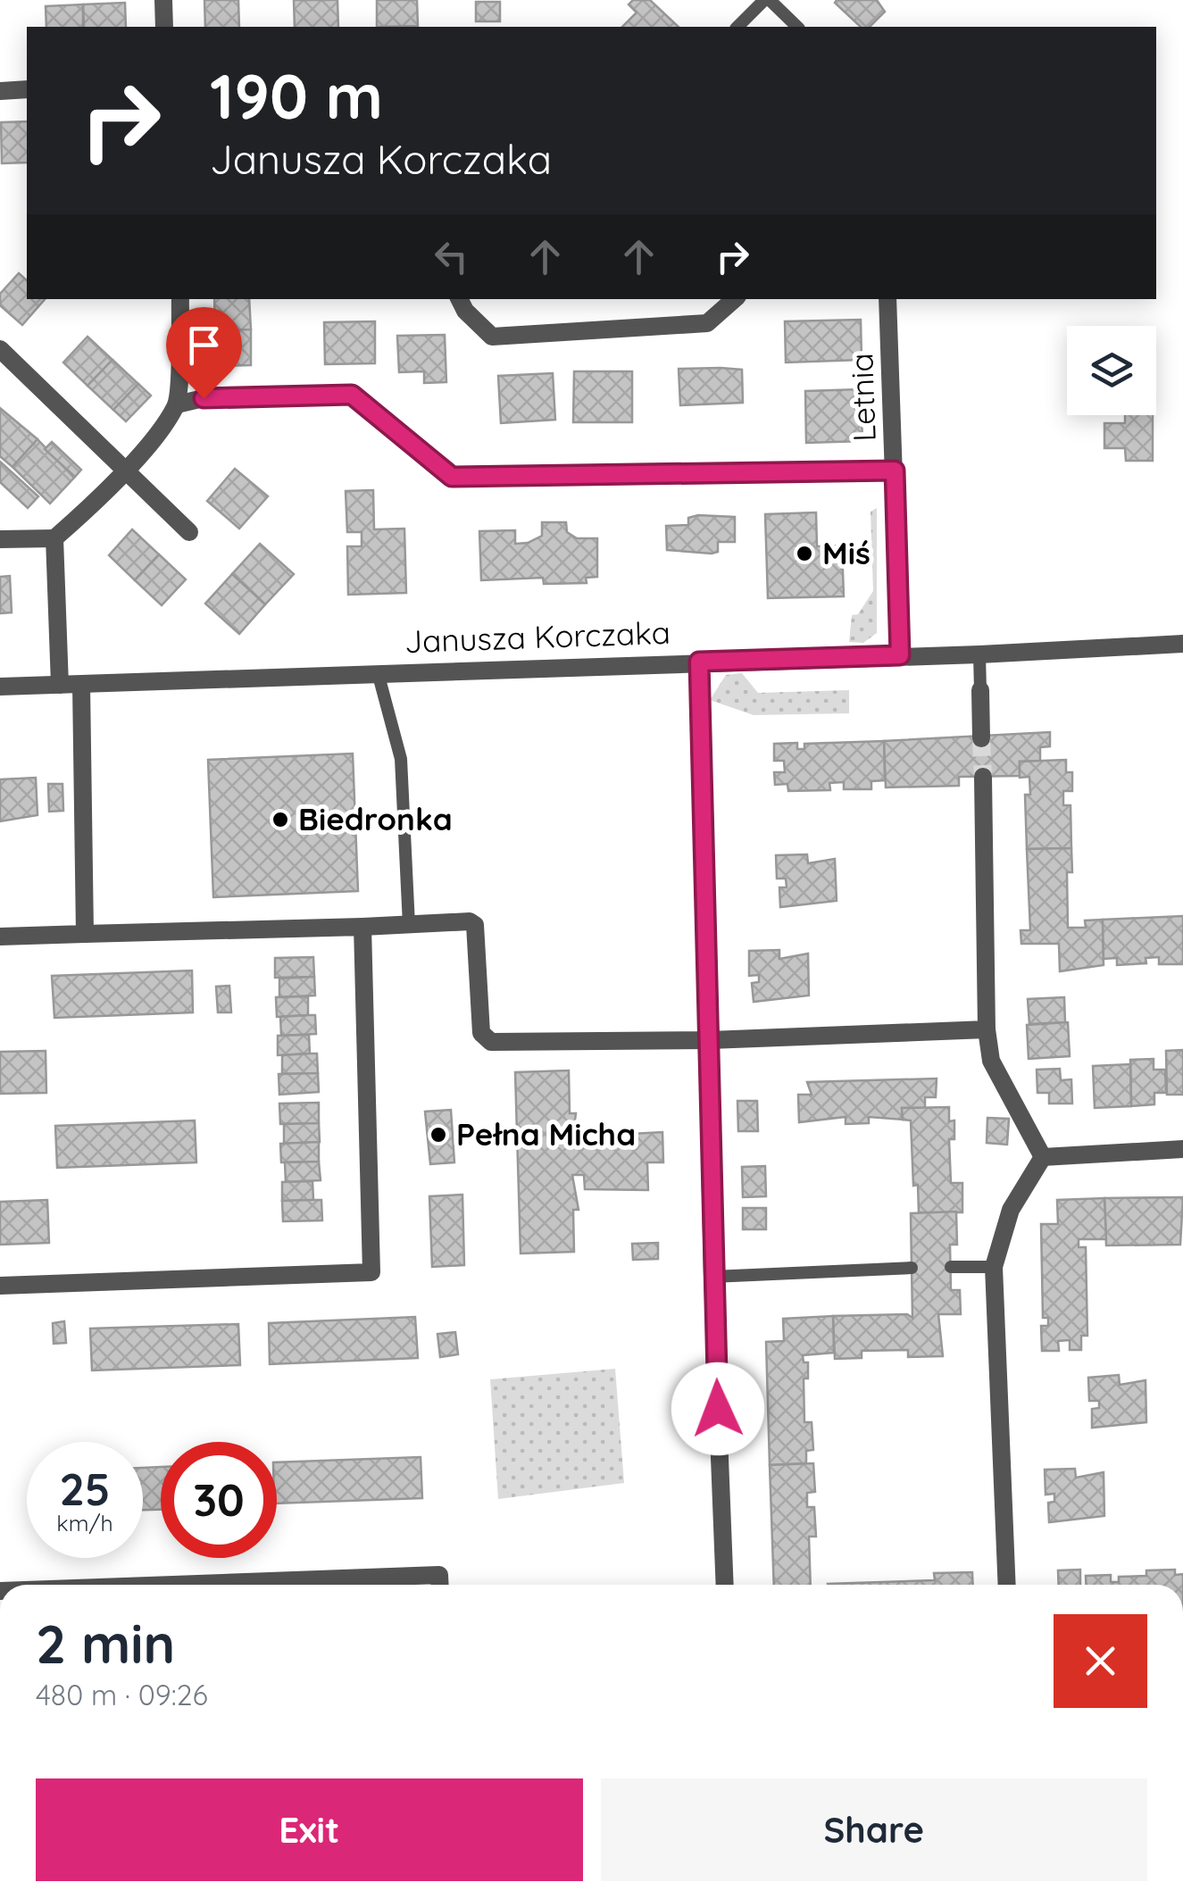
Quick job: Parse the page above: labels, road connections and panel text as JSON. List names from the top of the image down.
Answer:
{
  "streets": {
    "street": ["Letnia", "Janusza Korczaka"]
  },
  "crossings": [
    ["Letnia", "Janusza Korczaka"]
  ],
  "places": ["Miś", "Biedronka", "Pełna Micha"],
  "page": {
    "turn": ["190 m", "Janusza Korczaka"],
    "speed": "25 km/h",
    "limit": "30",
    "heading": ["2 min", "480 m · 09:26"],
    "buttons": ["Exit", "Share"]
  }
}
